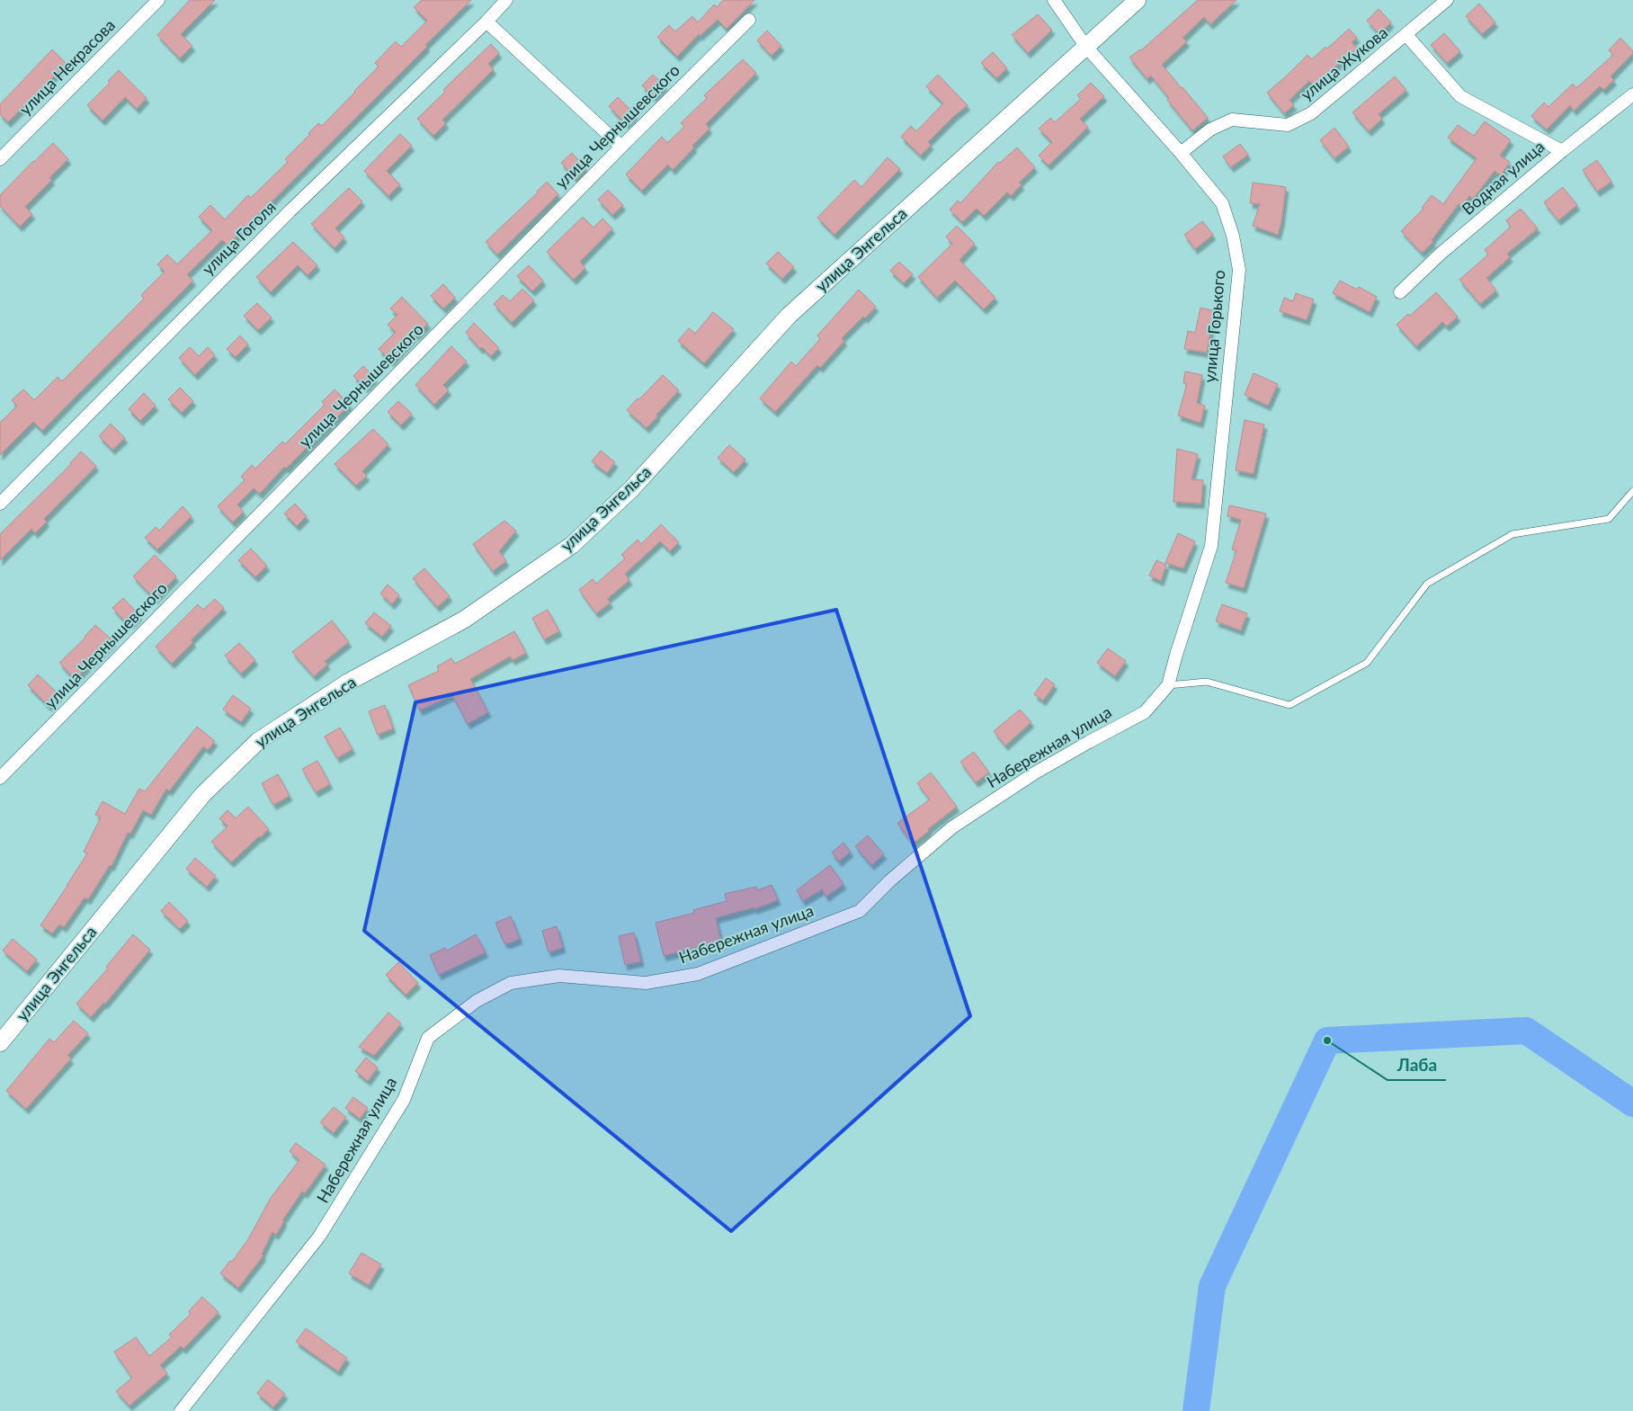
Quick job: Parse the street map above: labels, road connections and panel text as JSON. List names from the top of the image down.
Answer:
{
  "streets": {
    "street": [
      "улица Жукова",
      "улица Некрасова",
      "улица Чернышевского",
      "Водная улица",
      "улица Гоголя",
      "улица Энгельса",
      "улица Горького",
      "Набережная улица"
    ]
  },
  "crossings": [
    ["улица Жукова", "улица Горького"],
    ["улица Энгельса", "улица Горького"],
    ["улица Горького", "Набережная улица"]
  ],
  "places": ["Лаба"]
}
